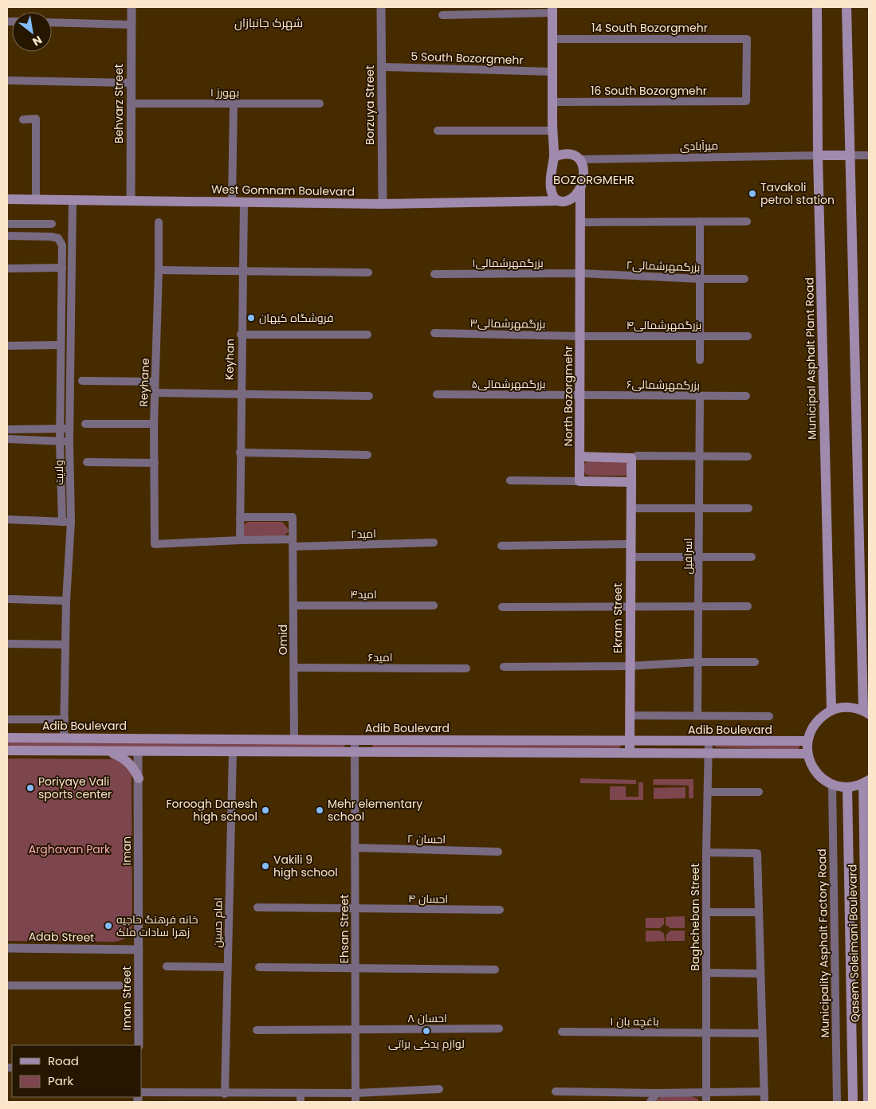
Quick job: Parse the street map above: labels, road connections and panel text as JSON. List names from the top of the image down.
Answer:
{
  "streets": {
    "main road": [
      "West Gomnam Boulevard",
      "Municipal Asphalt Plant Road",
      "North Bozorgmehr",
      "Ekram Street",
      "Adib Boulevard",
      "Qasem Soleimani Boulevard"
    ],
    "street": [
      "14 South Bozorgmehr",
      "5 South Bozorgmehr",
      "16 South Bozorgmehr",
      "بهورز ۱",
      "Behvarz Street",
      "Borzuya Street",
      "میرآبادی",
      "بزرگمهرشمالی۱",
      "بزرگمهرشمالی۲",
      "بزرگمهرشمالی۳",
      "بزرگمهرشمالی۴",
      "Keyhan",
      "Reyhane",
      "بزرگمهرشمالی۵",
      "بزرگمهرشمالی۶",
      "ولایت",
      "امید۲",
      "اسرافیل",
      "امید۴",
      "Omid",
      "امید۶",
      "احسان ۲",
      "Iman",
      "احسان ۴",
      "Baghcheban Street",
      "امام حسین",
      "Ehsan Street",
      "Adab Street",
      "Municipality Asphalt Factory Road",
      "Iman Street",
      "احسان ۸",
      "باغچه بان ۱"
    ]
  },
  "crossings": [
    ["14 South Bozorgmehr", "16 South Bozorgmehr"],
    ["5 South Bozorgmehr", "Borzuya Street"],
    ["بهورز ۱", "Behvarz Street"],
    ["Behvarz Street", "West Gomnam Boulevard"],
    ["Borzuya Street", "West Gomnam Boulevard"],
    ["میرآبادی", "West Gomnam Boulevard"],
    ["میرآبادی", "Municipal Asphalt Plant Road"],
    ["میرآبادی", "North Bozorgmehr"],
    ["West Gomnam Boulevard", "Keyhan"],
    ["West Gomnam Boulevard", "North Bozorgmehr"],
    ["West Gomnam Boulevard", "ولایت"],
    ["بزرگمهرشمالی۱", "بزرگمهرشمالی۲"],
    ["بزرگمهرشمالی۱", "North Bozorgmehr"],
    ["بزرگمهرشمالی۲", "North Bozorgmehr"],
    ["بزرگمهرشمالی۳", "بزرگمهرشمالی۴"],
    ["بزرگمهرشمالی۳", "North Bozorgmehr"],
    ["بزرگمهرشمالی۴", "North Bozorgmehr"],
    ["Keyhan", "Omid"],
    ["بزرگمهرشمالی۵", "بزرگمهرشمالی۶"],
    ["بزرگمهرشمالی۵", "North Bozorgmehr"],
    ["بزرگمهرشمالی۶", "North Bozorgmehr"],
    ["بزرگمهرشمالی۶", "اسرافیل"],
    ["ولایت", "Adib Boulevard"],
    ["امید۲", "Omid"],
    ["امید۴", "Omid"],
    ["Ekram Street", "Adib Boulevard"],
    ["Omid", "امید۶"],
    ["Omid", "Adib Boulevard"],
    ["Adib Boulevard", "Baghcheban Street"],
    ["Adib Boulevard", "Ehsan Street"],
    ["احسان ۲", "Ehsan Street"],
    ["Iman", "Adab Street"],
    ["Iman", "Iman Street"],
    ["احسان ۴", "Ehsan Street"],
    ["Baghcheban Street", "باغچه بان ۱"],
    ["Ehsan Street", "احسان ۸"],
    ["Adab Street", "Iman Street"]
  ],
  "districts": ["شهرک جانبازان", "BOZORGMEHR"],
  "parks": ["Arghavan Park"],
  "places": [
    "Tavakoli petrol station",
    "فروشگاه کیهان",
    "Poriyaye Vali sports center",
    "Foroogh Danesh high school",
    "Mehr elementary school",
    "Vakili 9 high school",
    "خانه فرهنگ حاجیه زهرا سادات ملک",
    "لوازم یدکی براتی"
  ],
  "legend": ["Road", "Park"],
  "north": "bottom right"
}
